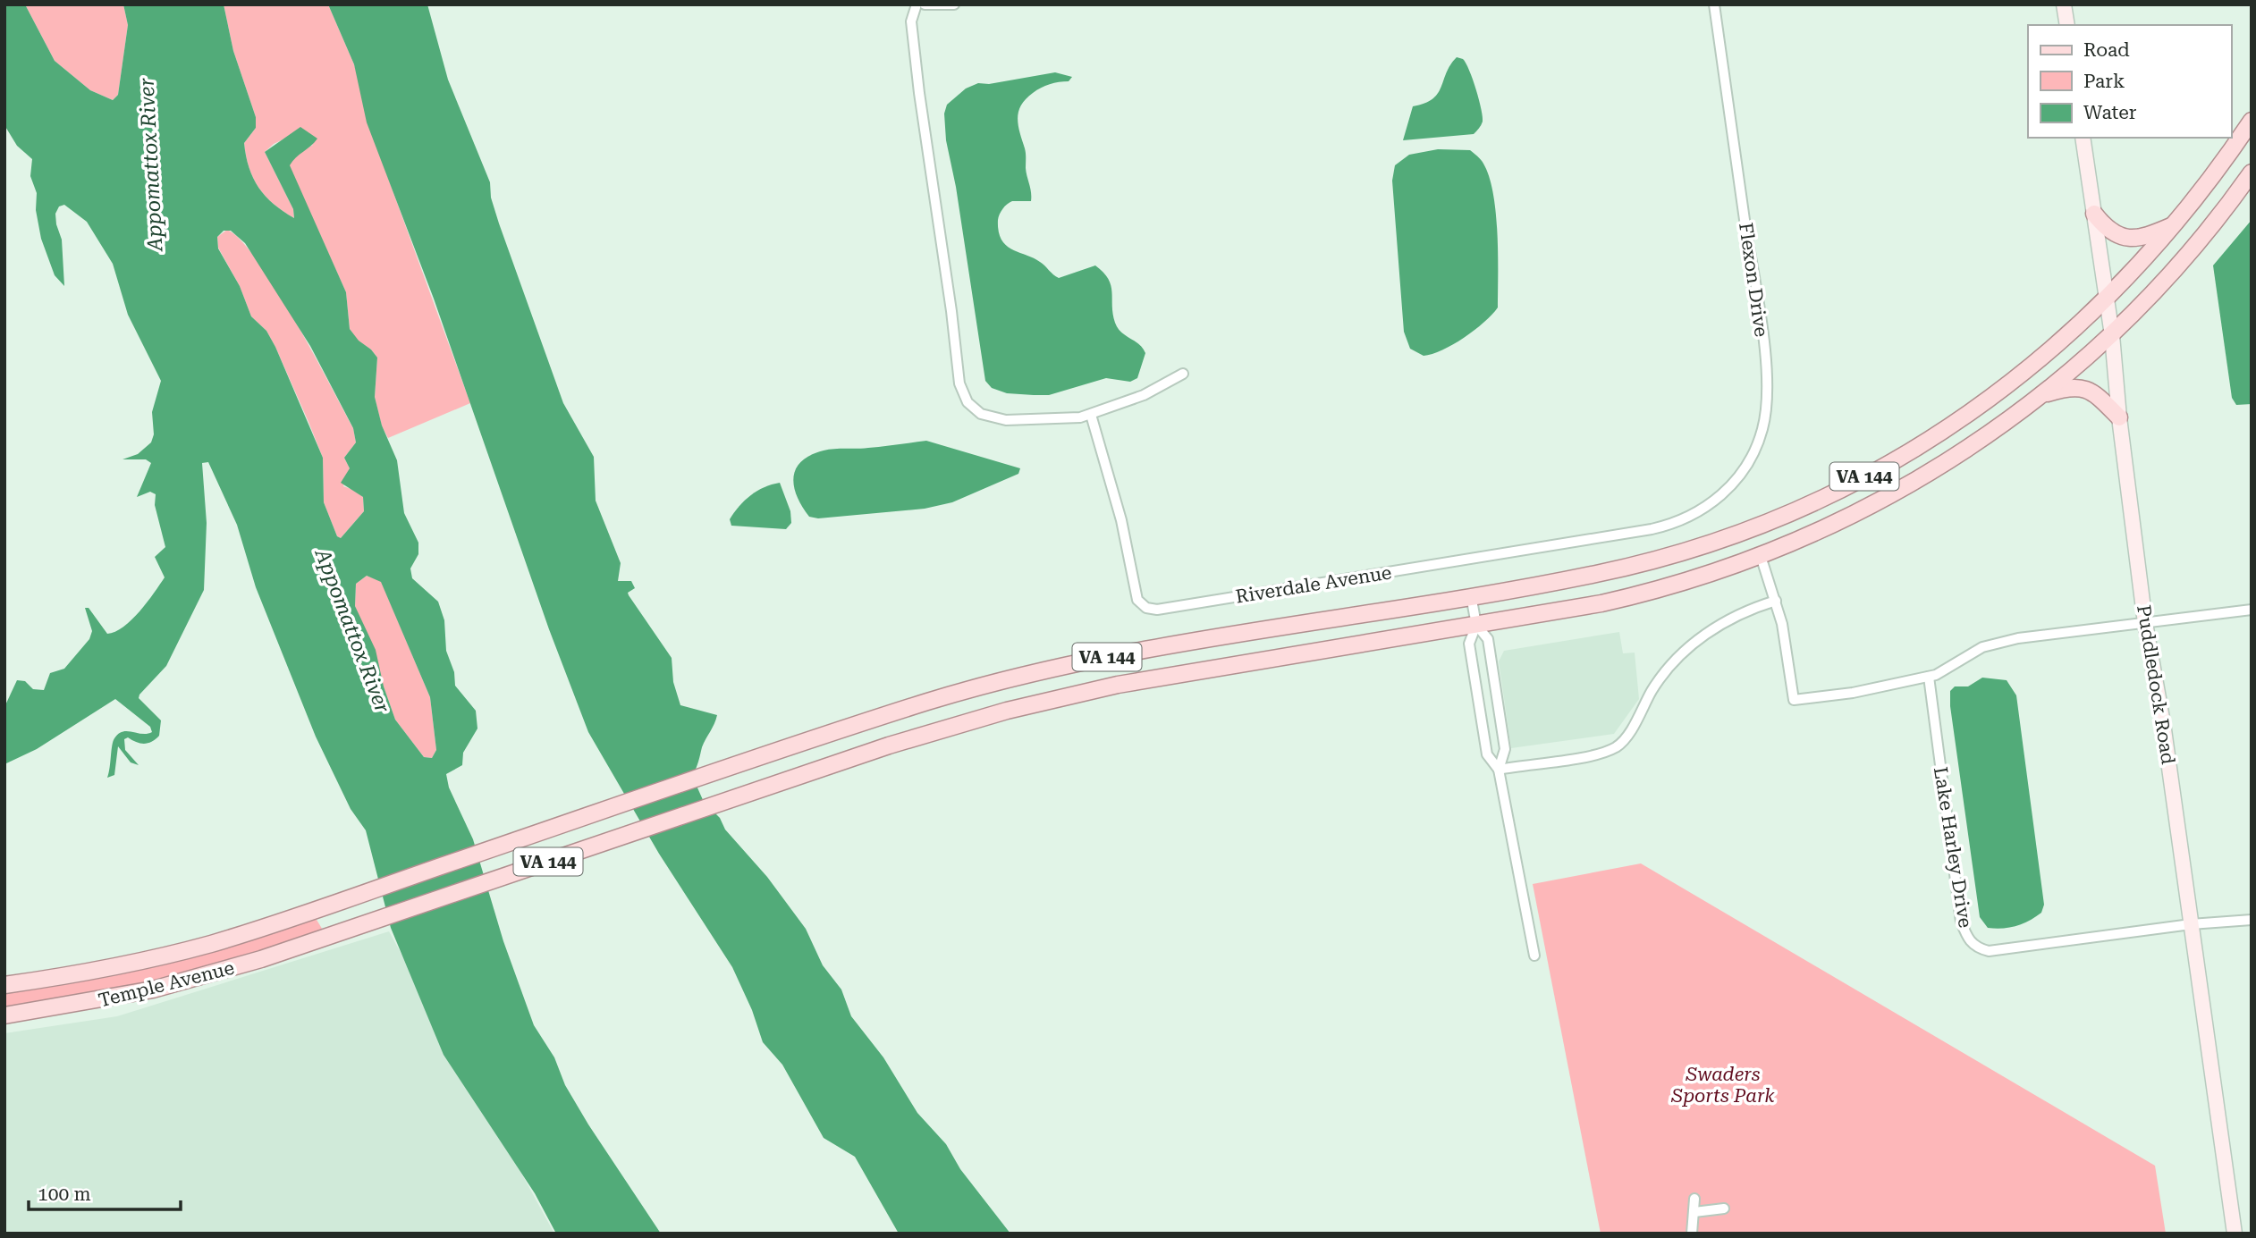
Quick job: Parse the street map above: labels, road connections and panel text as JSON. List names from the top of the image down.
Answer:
{
  "streets": {
    "main road": ["VA 144", "Puddledock Road", "Temple Avenue"],
    "street": ["Flexon Drive", "Riverdale Avenue", "Lake Harley Drive"]
  },
  "crossings": [
    ["Flexon Drive", "Riverdale Avenue"],
    ["VA 144", "Puddledock Road"],
    ["VA 144", "Temple Avenue"],
    ["Puddledock Road", "Lake Harley Drive"]
  ],
  "water": ["Appomattox River"],
  "parks": ["Swaders Sports Park"],
  "legend": ["Road", "Park", "Water"],
  "scale_bar": "100 m"
}
